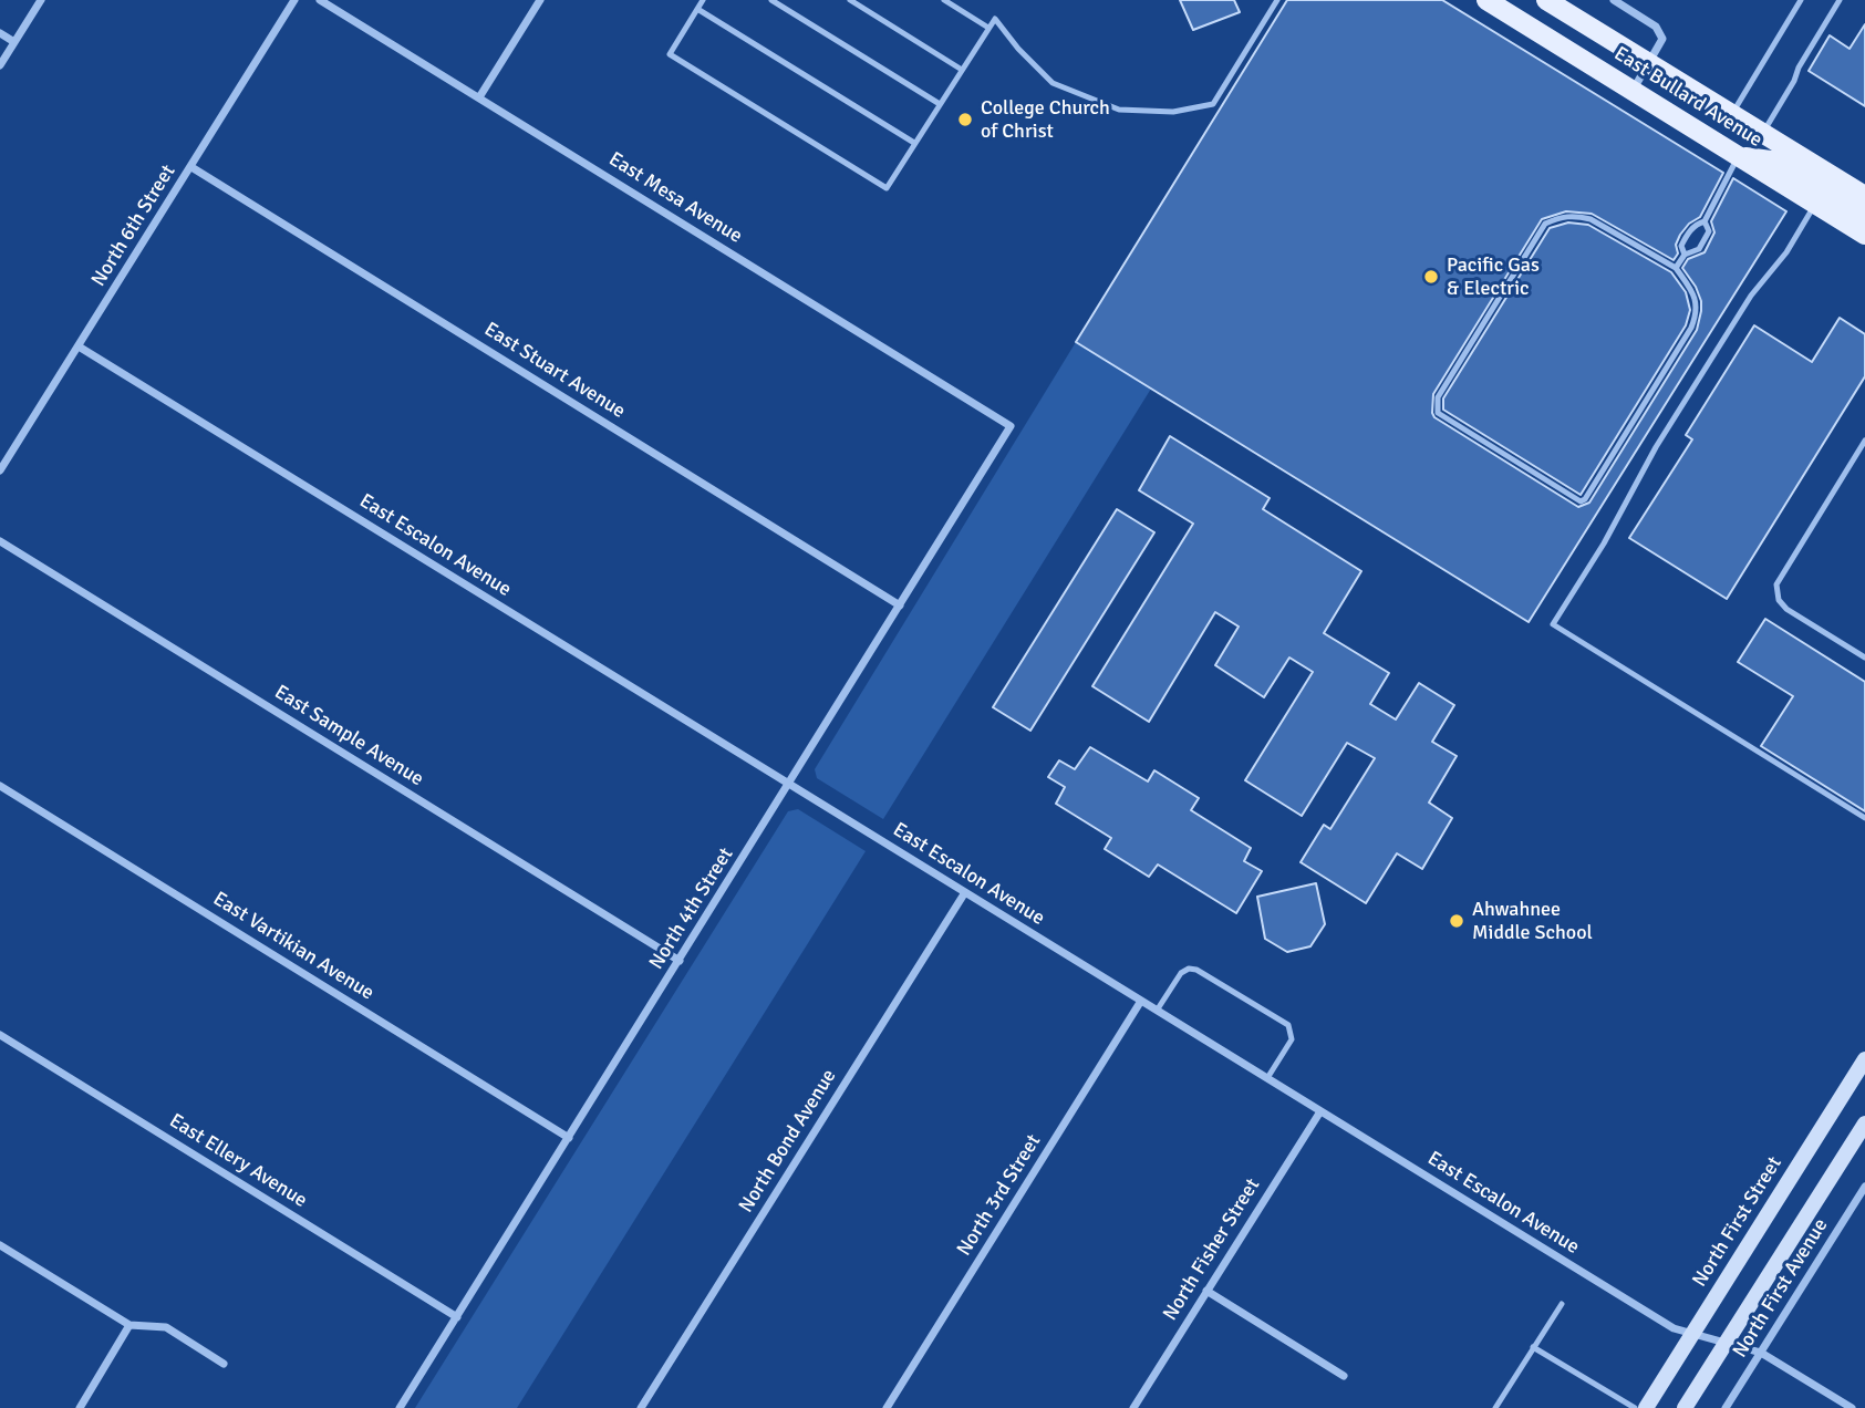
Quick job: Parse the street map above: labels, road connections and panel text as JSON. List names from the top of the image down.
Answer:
{
  "streets": {
    "main road": ["East Bullard Avenue", "North First Street"],
    "street": [
      "East Mesa Avenue",
      "North 6th Street",
      "East Stuart Avenue",
      "East Escalon Avenue",
      "East Sample Avenue",
      "North 4th Street",
      "East Vartikian Avenue",
      "North Bond Avenue",
      "East Ellery Avenue",
      "North 3rd Street",
      "North Fisher Street",
      "North First Avenue"
    ]
  },
  "crossings": [
    ["East Mesa Avenue", "North 4th Street"],
    ["North 6th Street", "East Stuart Avenue"],
    ["North 6th Street", "East Escalon Avenue"],
    ["East Stuart Avenue", "North 4th Street"],
    ["East Escalon Avenue", "North 4th Street"],
    ["East Escalon Avenue", "North Bond Avenue"],
    ["East Escalon Avenue", "North 3rd Street"],
    ["East Escalon Avenue", "North First Street"],
    ["East Escalon Avenue", "North Fisher Street"],
    ["East Escalon Avenue", "North First Avenue"],
    ["East Sample Avenue", "North 4th Street"],
    ["North 4th Street", "East Vartikian Avenue"],
    ["North 4th Street", "East Ellery Avenue"]
  ],
  "places": ["College Church of Christ", "Pacific Gas & Electric", "Ahwahnee Middle School"]
}
